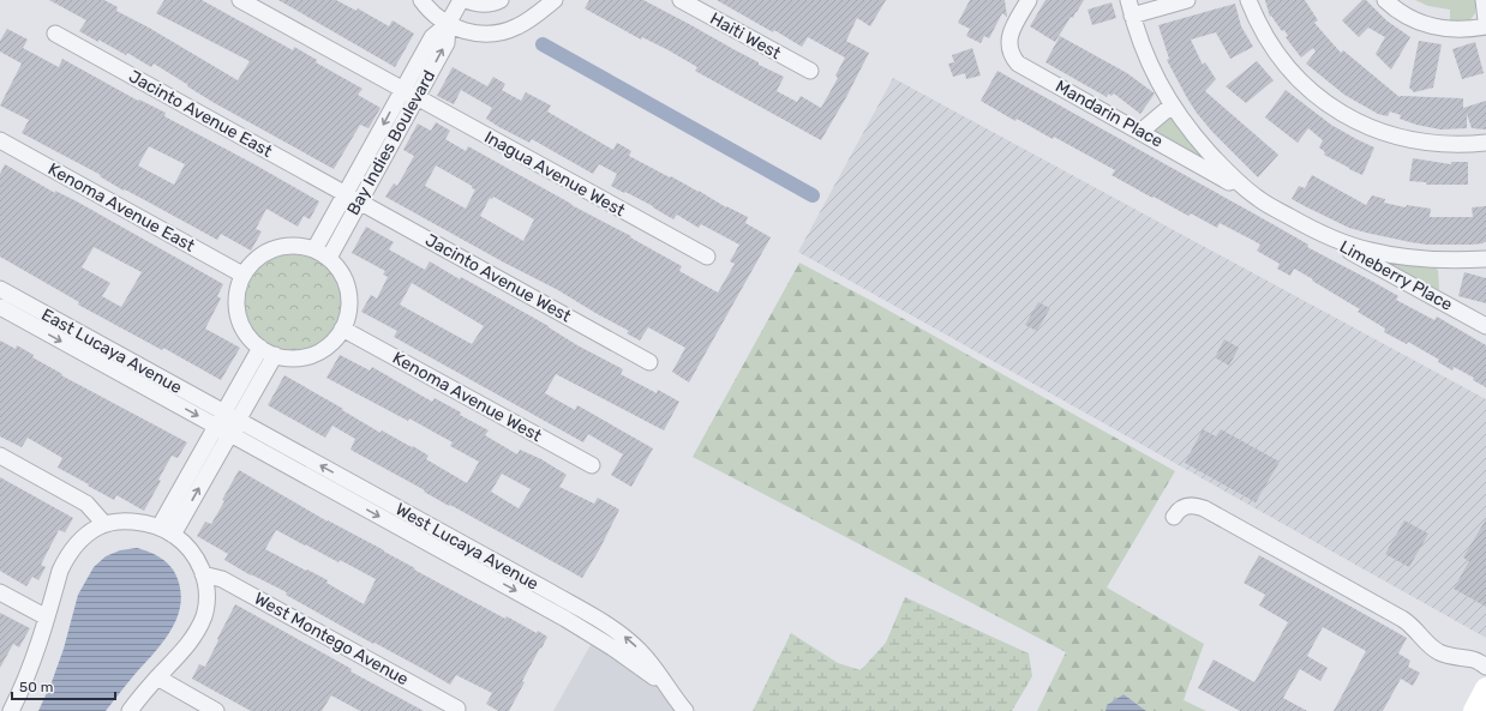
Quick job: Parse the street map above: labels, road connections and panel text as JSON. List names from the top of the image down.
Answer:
{
  "streets": {
    "street": [
      "Haiti West",
      "Jacinto Avenue East",
      "Mandarin Place",
      "Bay Indies Boulevard",
      "Inagua Avenue West",
      "Kenoma Avenue East",
      "Limeberry Place",
      "Jacinto Avenue West",
      "East Lucaya Avenue",
      "Kenoma Avenue West",
      "West Lucaya Avenue",
      "West Montego Avenue"
    ]
  },
  "crossings": [
    ["Jacinto Avenue East", "Bay Indies Boulevard"],
    ["Jacinto Avenue East", "Jacinto Avenue West"],
    ["Bay Indies Boulevard", "Inagua Avenue West"],
    ["Bay Indies Boulevard", "Kenoma Avenue East"],
    ["Bay Indies Boulevard", "Jacinto Avenue West"],
    ["Bay Indies Boulevard", "Kenoma Avenue West"],
    ["Kenoma Avenue East", "Kenoma Avenue West"],
    ["East Lucaya Avenue", "West Lucaya Avenue"]
  ],
  "scale_bar": "50 m"
}
